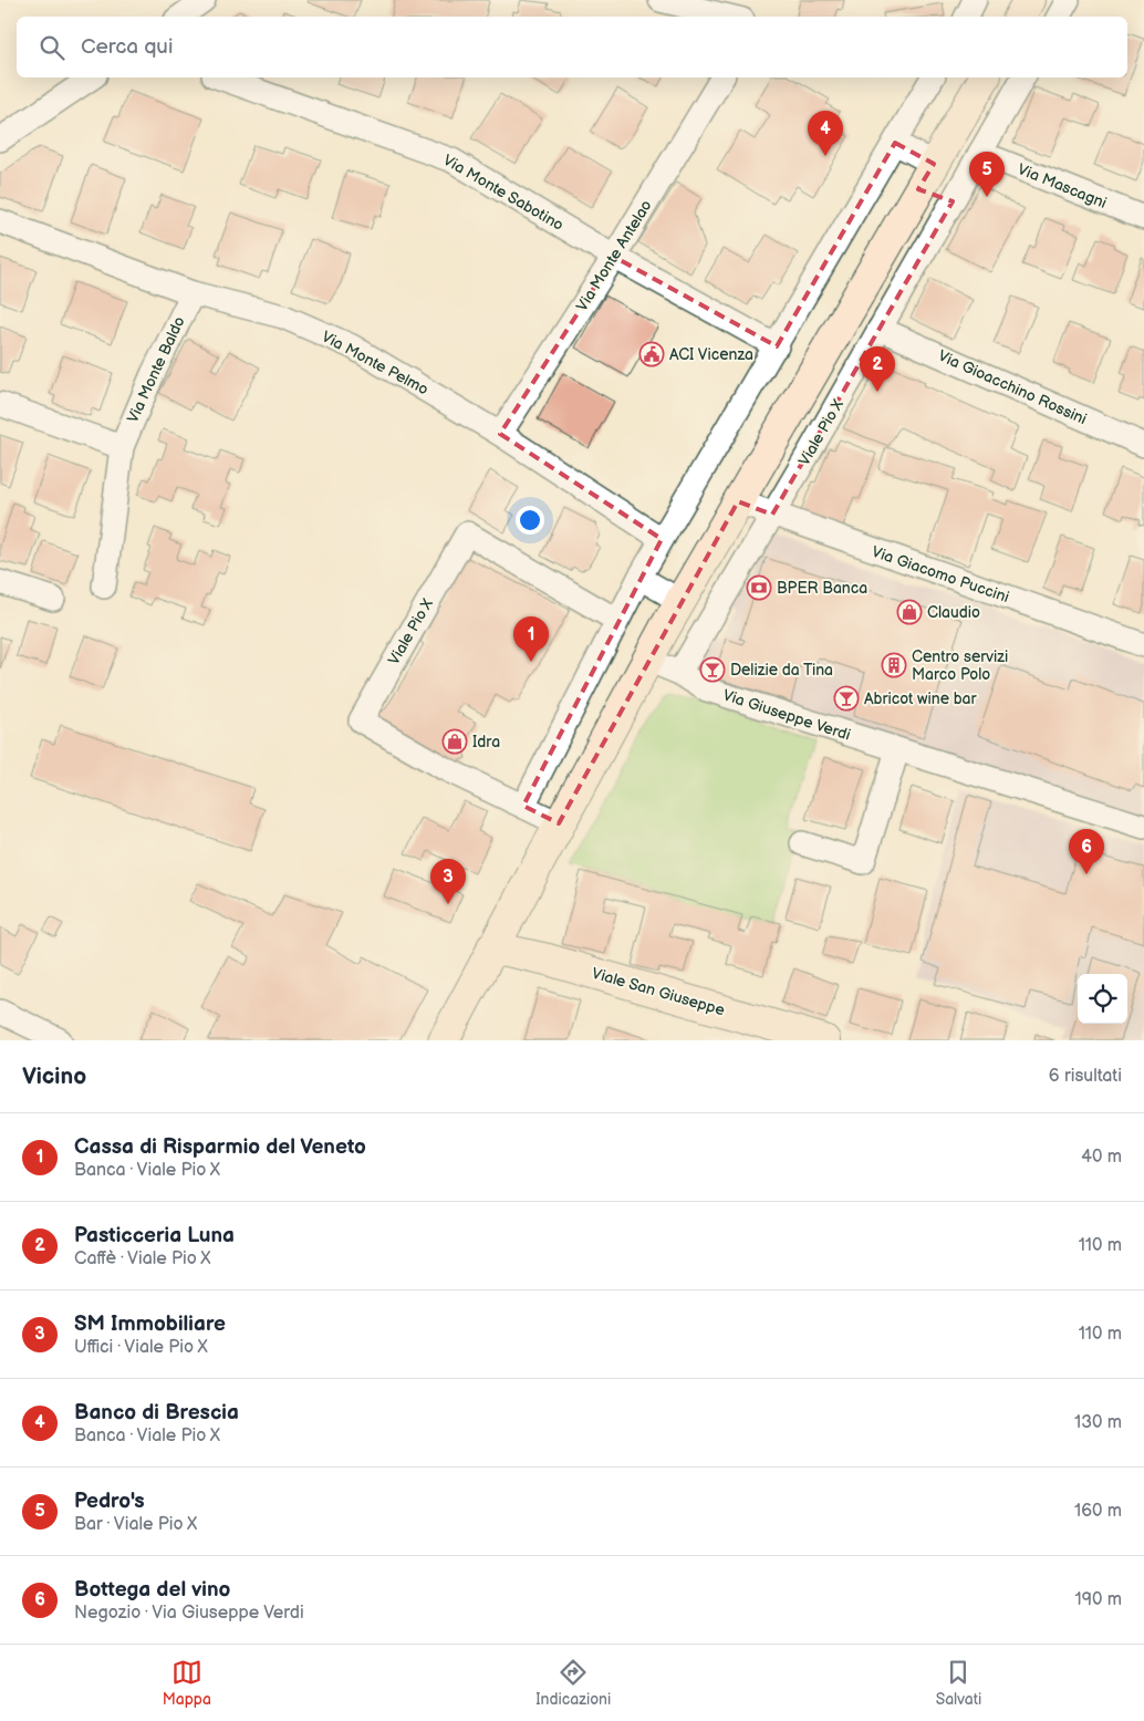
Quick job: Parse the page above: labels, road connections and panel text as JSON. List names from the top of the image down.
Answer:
{
  "streets": {
    "main road": ["Viale Pio X", "Viale San Giuseppe"],
    "street": [
      "Via Mascagni",
      "Via Monte Sabotino",
      "Via Monte Antelao",
      "Via Monte Pelmo",
      "Via Monte Baldo",
      "Via Gioacchino Rossini",
      "Via Giacomo Puccini",
      "Via Giuseppe Verdi"
    ]
  },
  "crossings": [
    ["Via Mascagni", "Viale Pio X"],
    ["Via Monte Sabotino", "Via Monte Antelao"],
    ["Via Monte Antelao", "Via Monte Pelmo"],
    ["Via Monte Pelmo", "Via Monte Baldo"],
    ["Via Gioacchino Rossini", "Viale Pio X"],
    ["Viale Pio X", "Via Giacomo Puccini"],
    ["Viale Pio X", "Via Giuseppe Verdi"],
    ["Viale Pio X", "Viale San Giuseppe"]
  ],
  "places": {
    "public building": ["ACI Vicenza"],
    "bank": ["BPER Banca"],
    "shop": ["Claudio", "Idra"],
    "building": ["Centro servizi Marco Polo"],
    "bar": ["Delizie da Tina", "Abricot wine bar"]
  },
  "page": {
    "search": "Cerca qui",
    "pins": [
      "4",
      "5",
      "2",
      "1",
      "6",
      "3"
    ],
    "heading": ["Vicino", "6 risultati"],
    "list": [
      {
        "mark": "1",
        "name": "Cassa di Risparmio del Veneto",
        "note": "Banca · Viale Pio X",
        "value": "40 m"
      },
      {
        "mark": "2",
        "name": "Pasticceria Luna",
        "note": "Caffè · Viale Pio X",
        "value": "110 m"
      },
      {
        "mark": "3",
        "name": "SM Immobiliare",
        "note": "Uffici · Viale Pio X",
        "value": "110 m"
      },
      {
        "mark": "4",
        "name": "Banco di Brescia",
        "note": "Banca · Viale Pio X",
        "value": "130 m"
      },
      {
        "mark": "5",
        "name": "Pedro's",
        "note": "Bar · Viale Pio X",
        "value": "160 m"
      },
      {
        "mark": "6",
        "name": "Bottega del vino",
        "note": "Negozio · Via Giuseppe Verdi",
        "value": "190 m"
      }
    ],
    "nav": ["Mappa", "Indicazioni", "Salvati"]
  }
}
